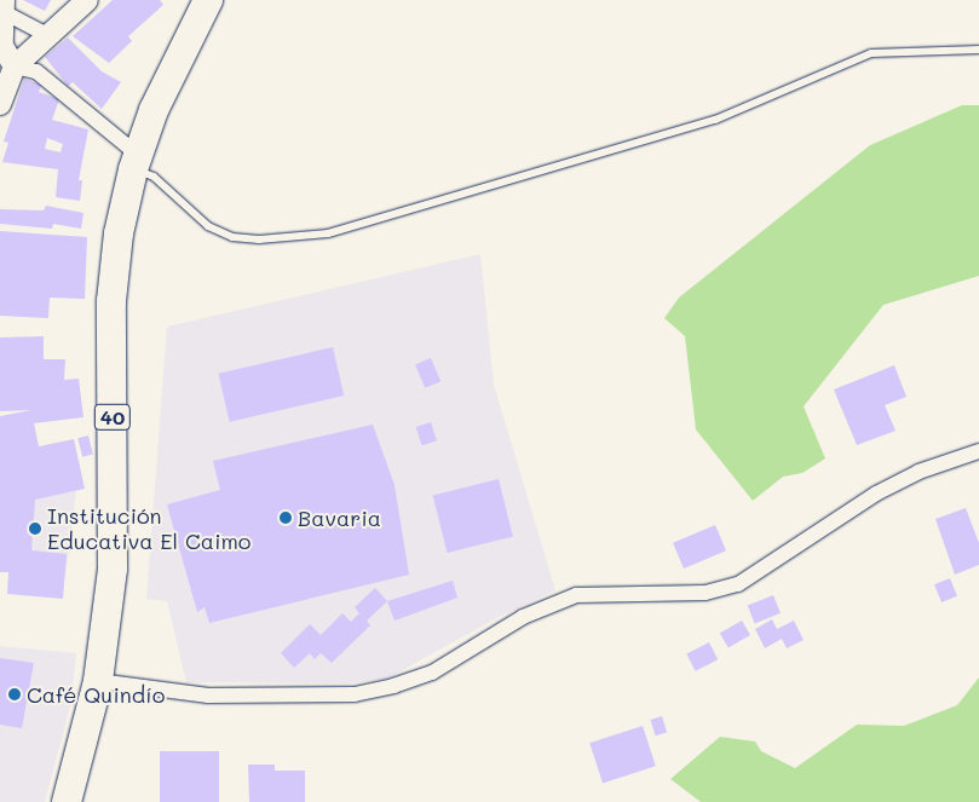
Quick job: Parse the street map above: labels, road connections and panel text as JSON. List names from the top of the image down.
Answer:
{
  "streets": {
    "highway": ["40"]
  },
  "places": ["Bavaria", "Institución Educativa El Caimo", "Café Quindío"]
}
